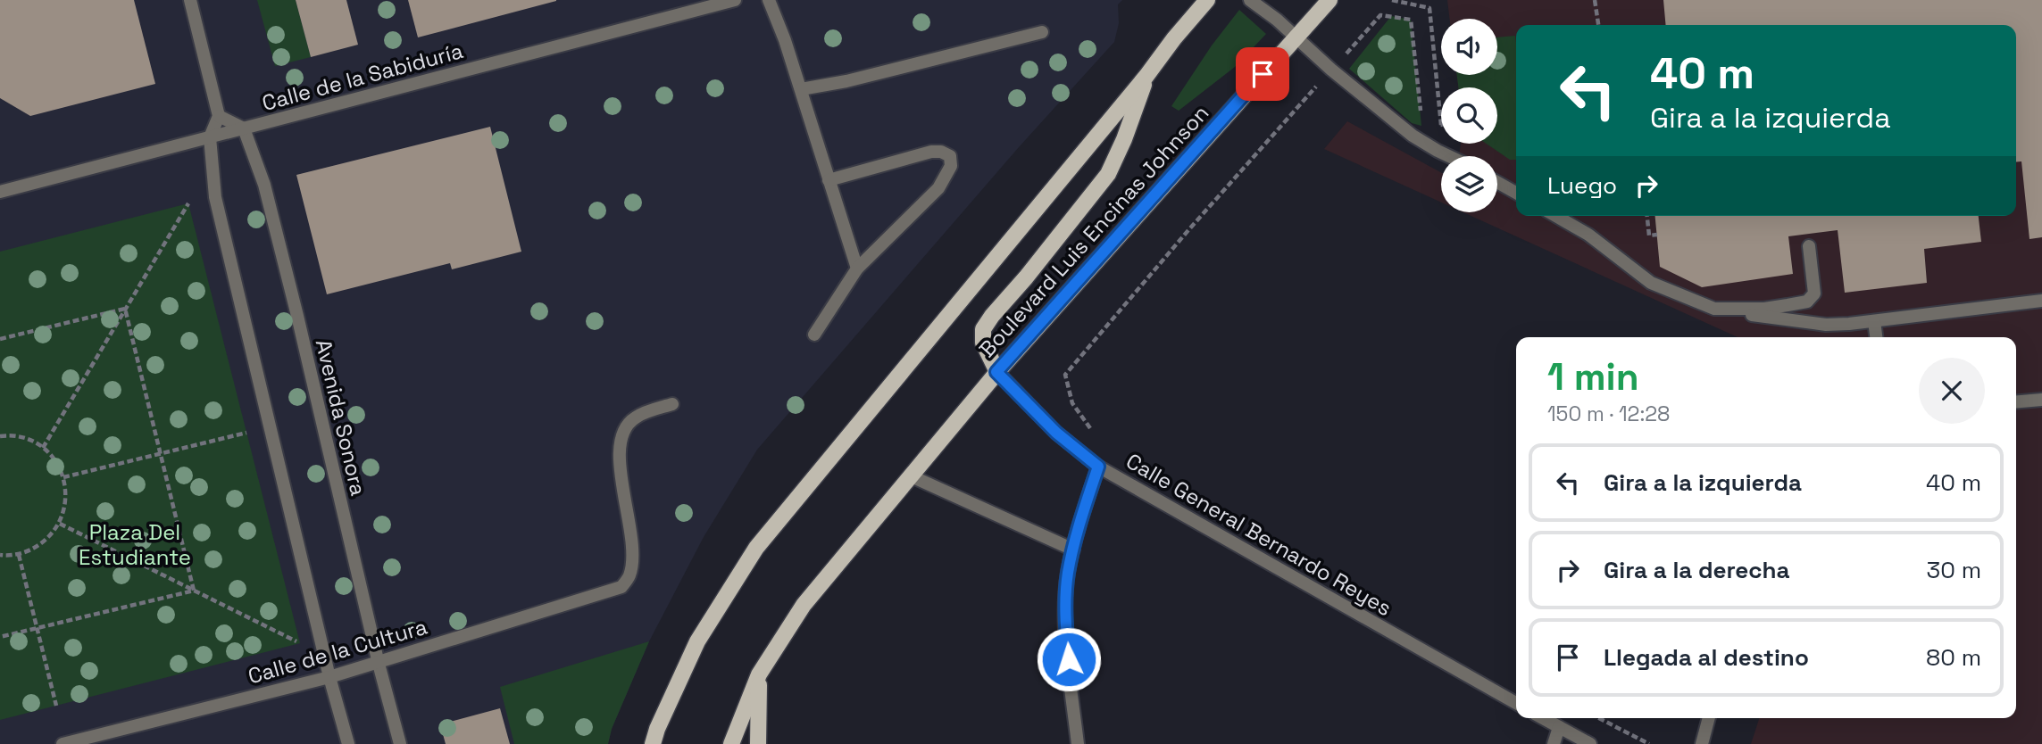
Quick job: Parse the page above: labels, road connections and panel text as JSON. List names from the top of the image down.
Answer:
{
  "streets": {
    "main road": ["Boulevard Luis Encinas Johnson"],
    "street": [
      "Calle de la Sabiduría",
      "Avenida Sonora",
      "Calle General Bernardo Reyes",
      "Calle de la Cultura"
    ]
  },
  "crossings": [
    ["Calle de la Sabiduría", "Avenida Sonora"],
    ["Boulevard Luis Encinas Johnson", "Calle General Bernardo Reyes"],
    ["Avenida Sonora", "Calle de la Cultura"]
  ],
  "parks": ["Plaza Del Estudiante"],
  "page": {
    "turn": ["40 m", "Gira a la izquierda"],
    "then": "Luego",
    "heading": ["1 min", "150 m · 12:28"],
    "list": [
      {
        "name": "Gira a la izquierda",
        "value": "40 m"
      },
      {
        "name": "Gira a la derecha",
        "value": "30 m"
      },
      {
        "name": "Llegada al destino",
        "value": "80 m"
      }
    ]
  }
}
